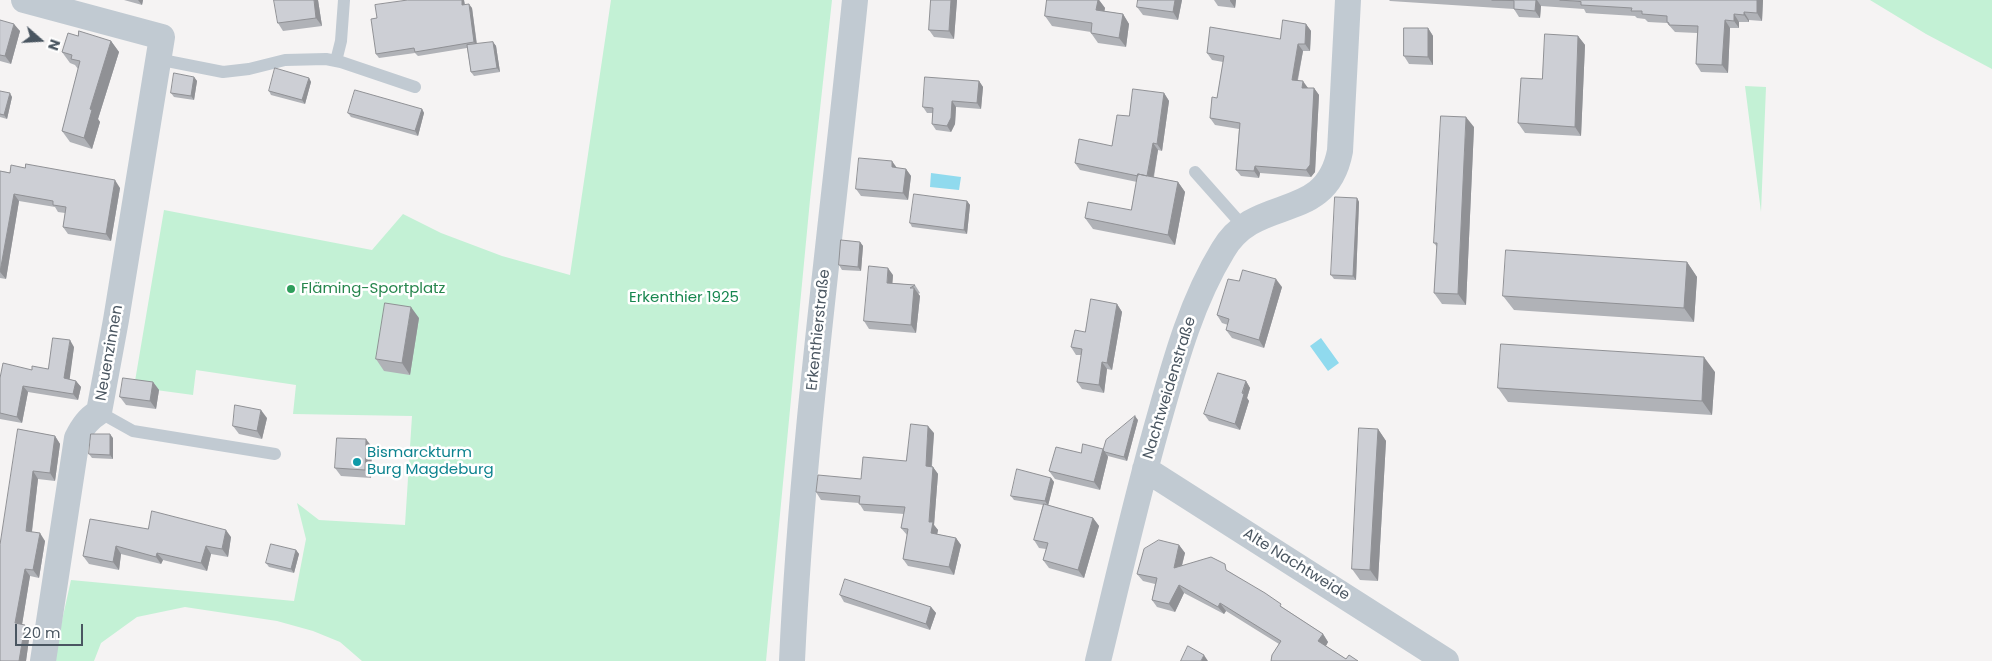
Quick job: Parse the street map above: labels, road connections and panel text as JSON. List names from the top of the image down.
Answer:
{
  "streets": {
    "street": [
      "Erkenthierstraße",
      "Neuenzinnen",
      "Nachtweidenstraße",
      "Alte Nachtweide"
    ]
  },
  "crossings": [
    ["Nachtweidenstraße", "Alte Nachtweide"]
  ],
  "parks": ["Erkenthier 1925"],
  "places": ["Fläming-Sportplatz", "Bismarckturm Burg Magdeburg"],
  "scale_bar": "20 m",
  "north": "right"
}
